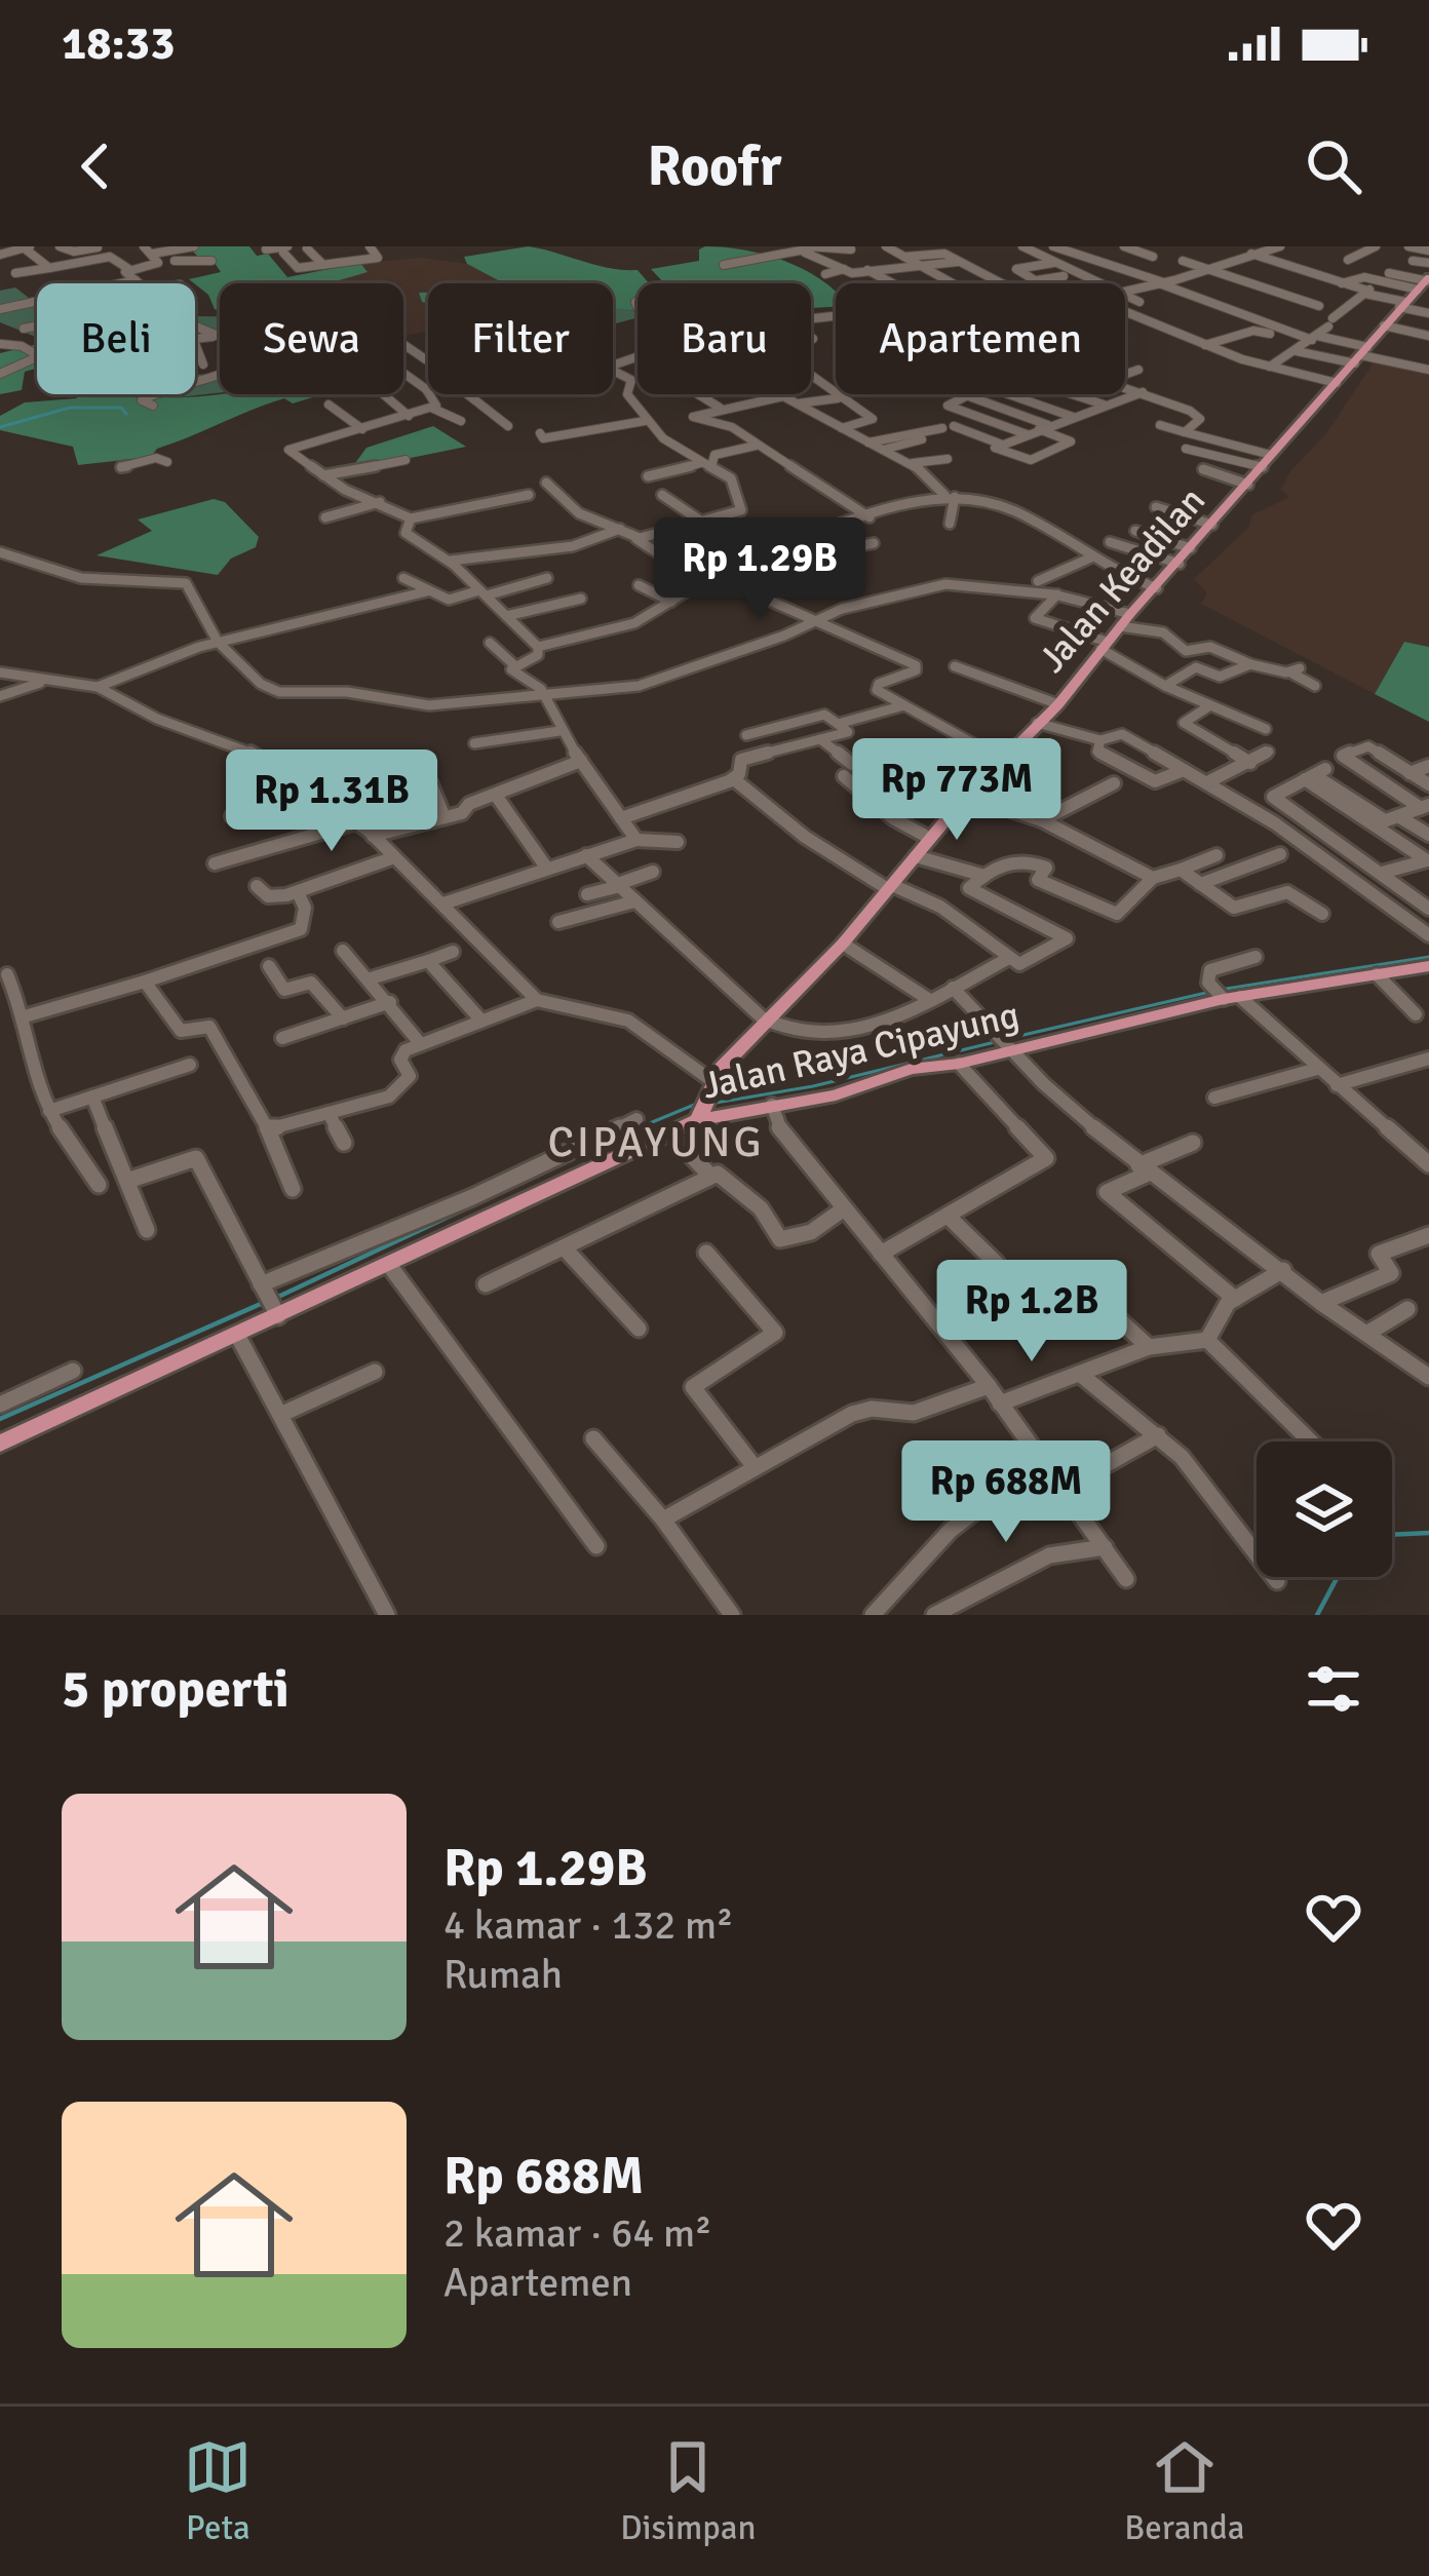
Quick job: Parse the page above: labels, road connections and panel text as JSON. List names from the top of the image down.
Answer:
{
  "streets": {
    "main road": ["Jalan Keadilan", "Jalan Raya Cipayung"]
  },
  "crossings": [
    ["Jalan Keadilan", "Jalan Raya Cipayung"]
  ],
  "districts": ["CIPAYUNG"],
  "page": {
    "status": "18:33",
    "header": "Roofr",
    "chip": [
      "Beli",
      "Sewa",
      "Filter",
      "Baru",
      "Apartemen"
    ],
    "price": [
      "Rp 1.29B",
      "Rp 773M",
      "Rp 1.31B",
      "Rp 1.2B",
      "Rp 688M"
    ],
    "heading": "5 properti",
    "list": [
      {
        "name": "Rp 1.29B",
        "note": "4 kamar · 132 m² · Rumah"
      },
      {
        "name": "Rp 688M",
        "note": "2 kamar · 64 m² · Apartemen"
      }
    ],
    "tabs": ["Peta", "Disimpan", "Beranda"]
  }
}
